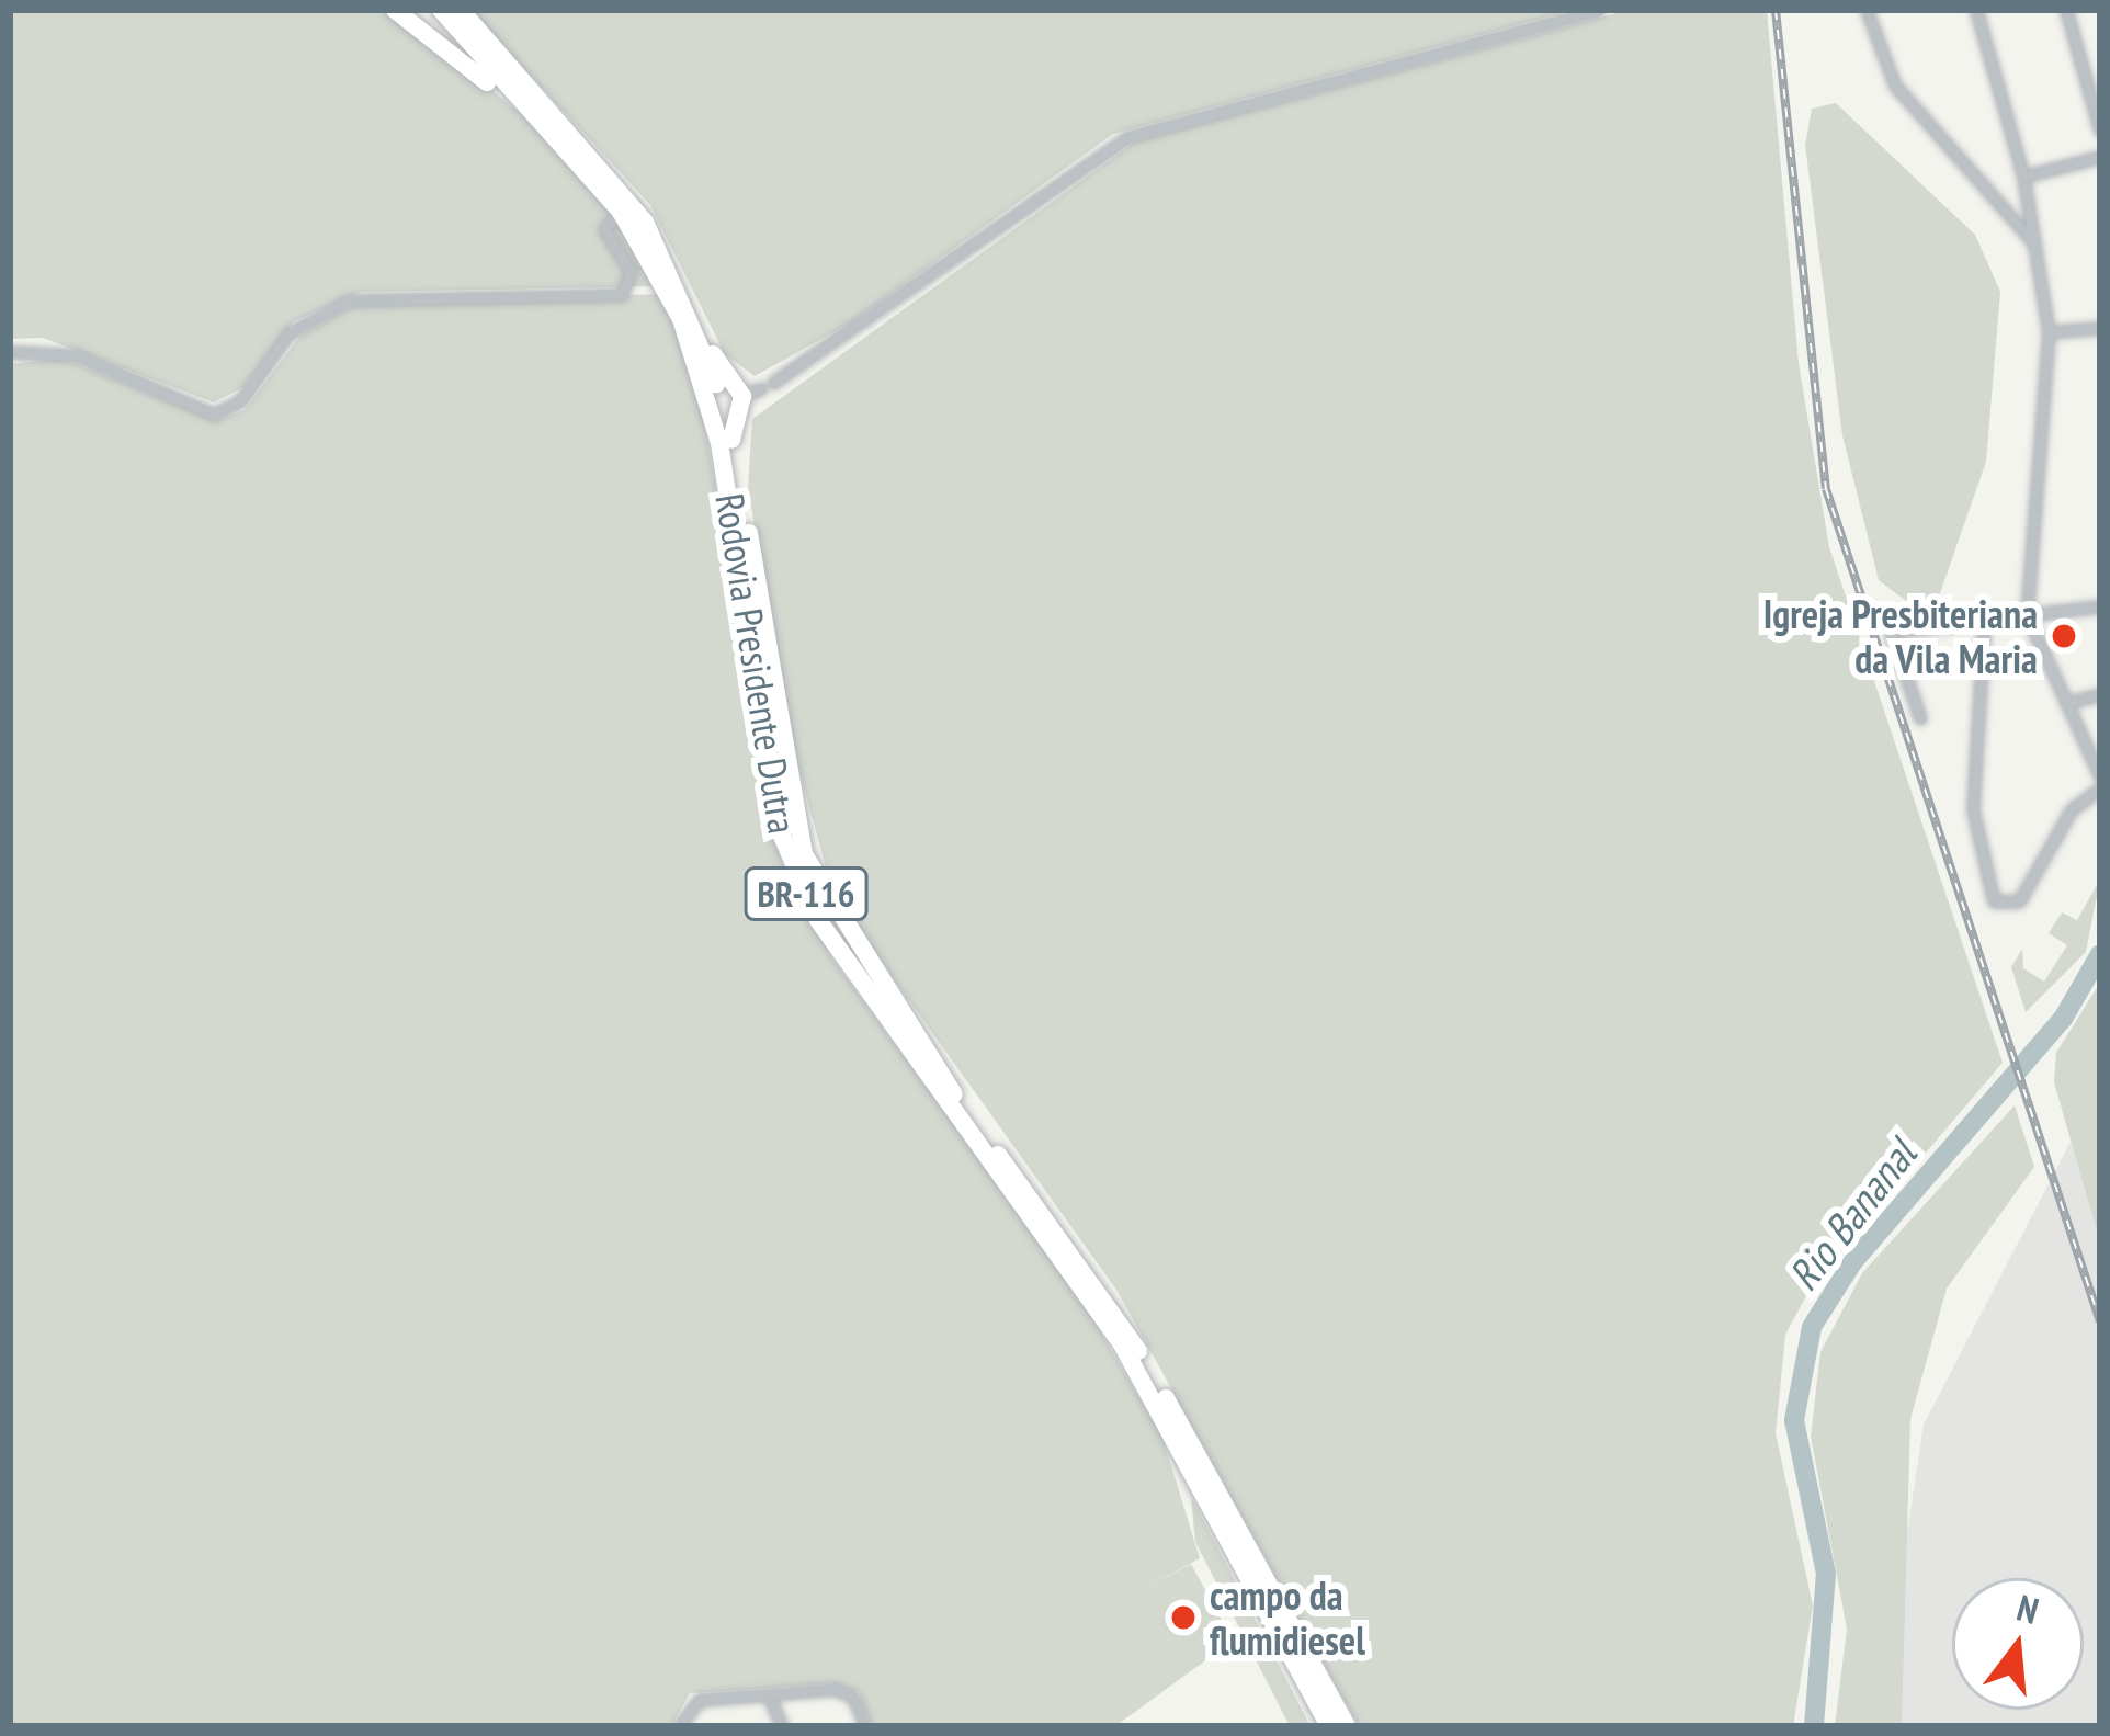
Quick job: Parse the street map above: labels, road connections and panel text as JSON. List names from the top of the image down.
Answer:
{
  "streets": {
    "highway": ["Rodovia Presidente Dutra", "BR-116"]
  },
  "water": ["Rio Bananal"],
  "places": ["Igreja Presbiteriana da Vila Maria", "campo da flumidiesel"],
  "north": "top"
}
